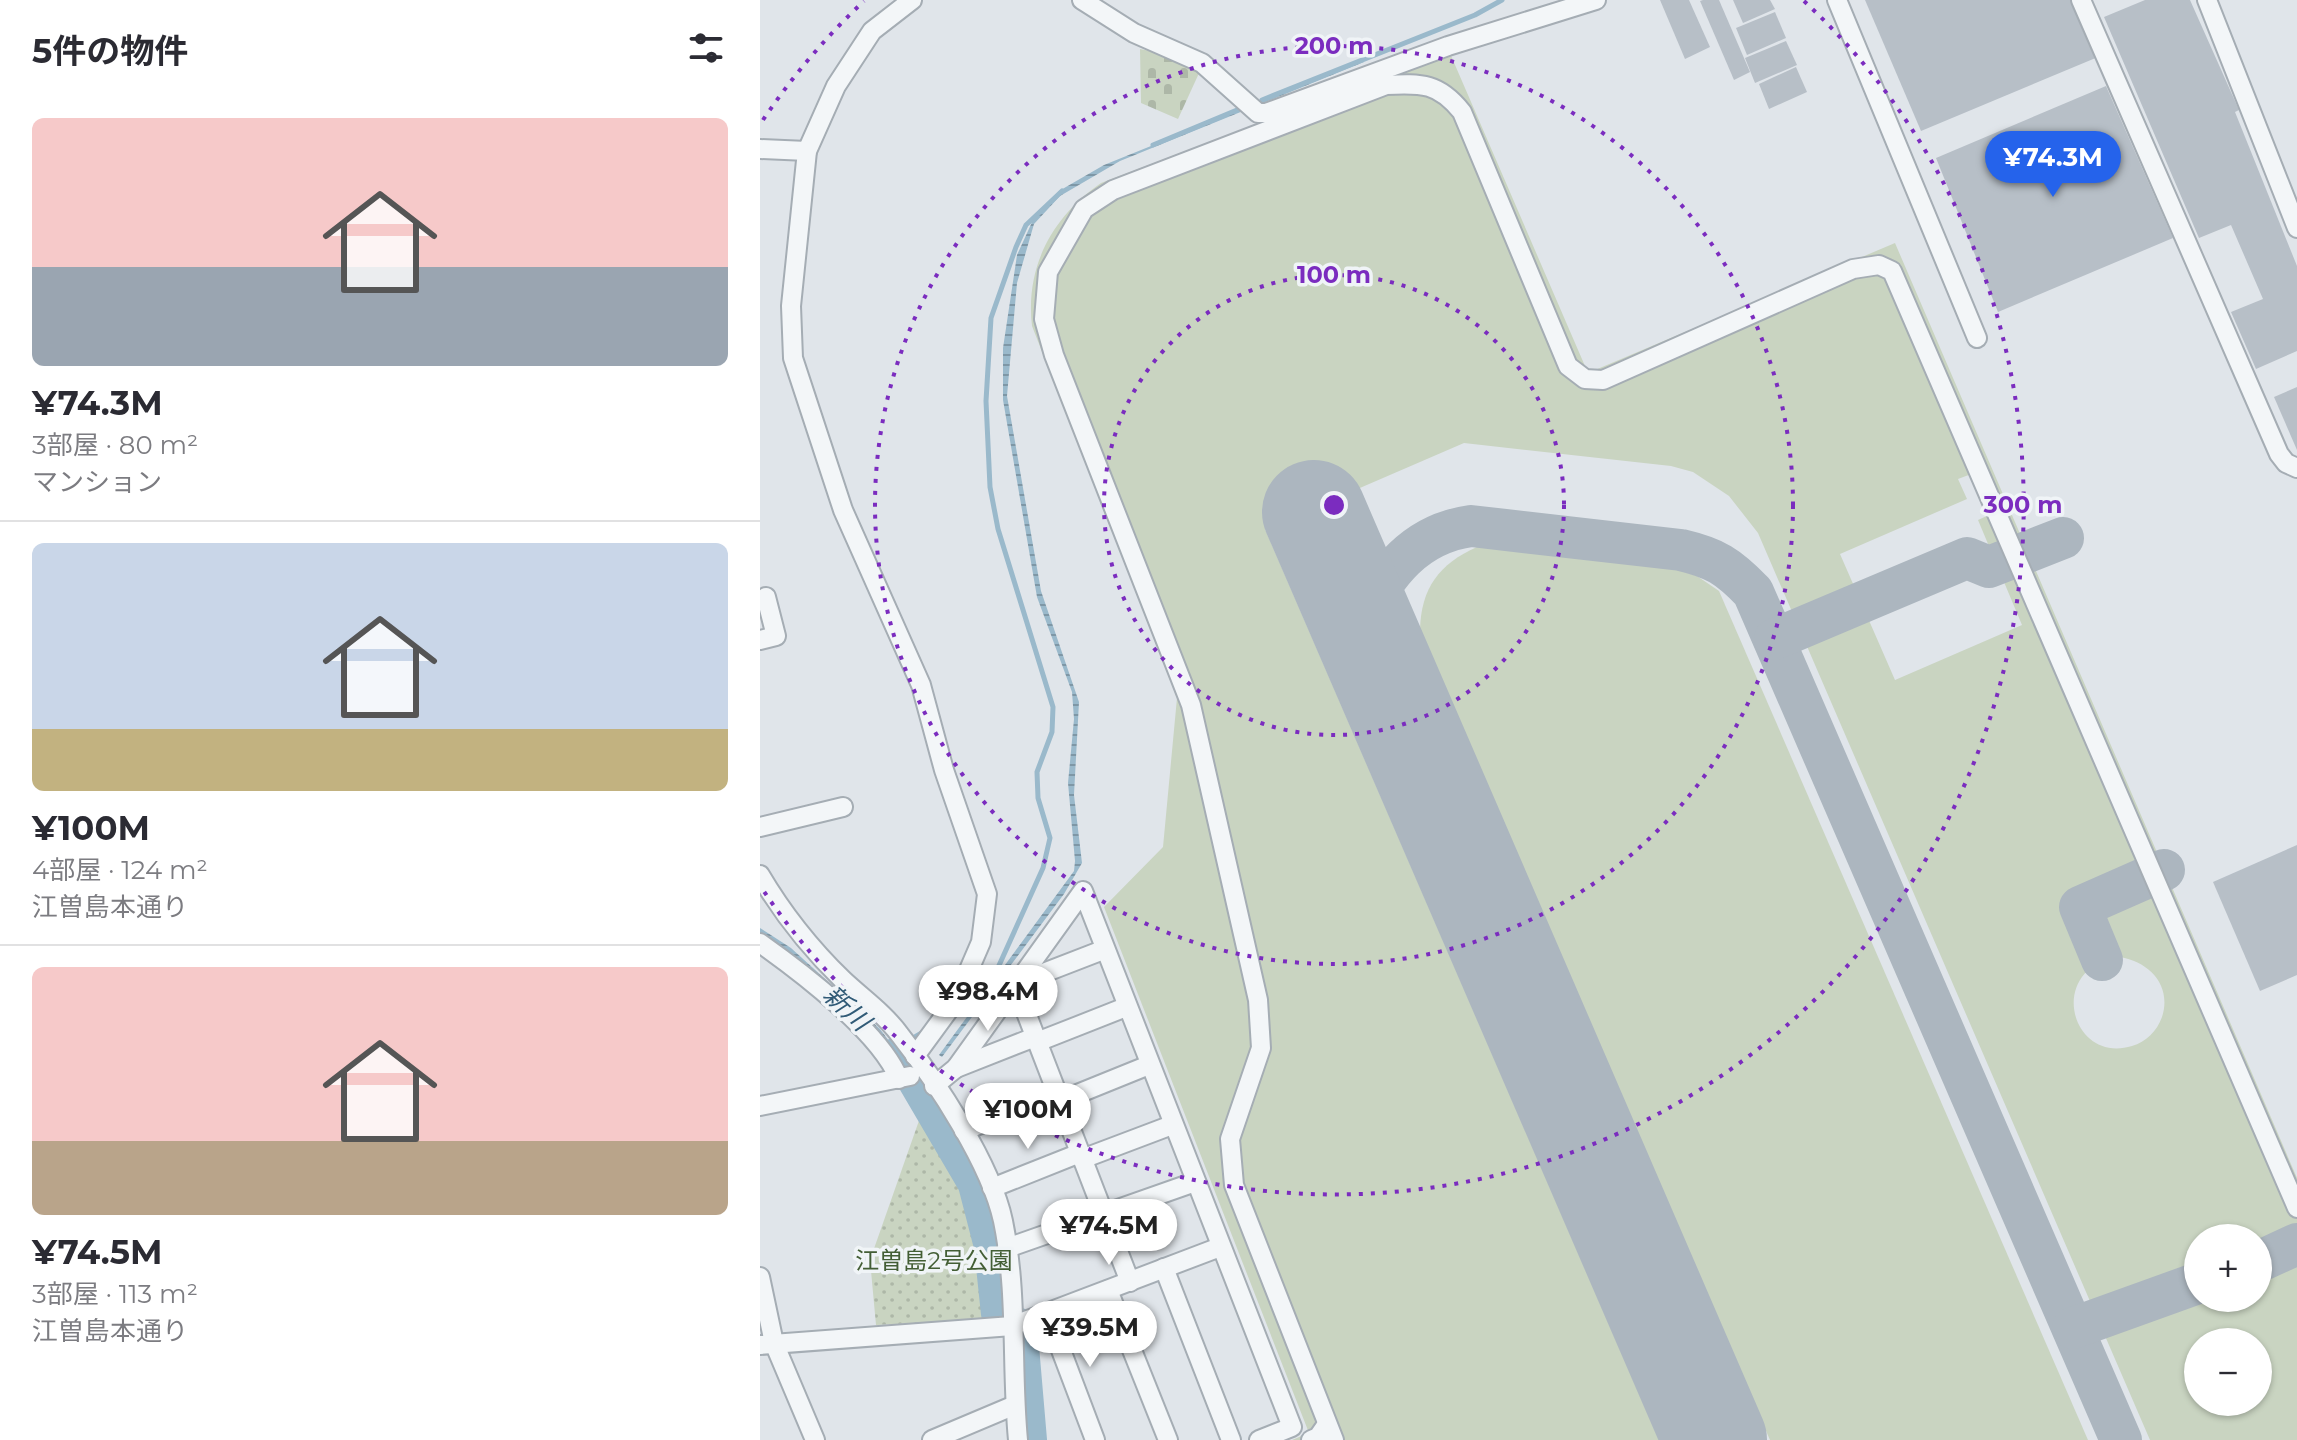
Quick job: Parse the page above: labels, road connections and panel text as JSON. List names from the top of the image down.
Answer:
{
  "water": ["新川"],
  "parks": ["江曽島2号公園"],
  "page": {
    "heading": "5件の物件",
    "list": [
      {
        "name": "¥74.3M",
        "note": "3部屋 · 80 m² · マンション"
      },
      {
        "name": "¥100M",
        "note": "4部屋 · 124 m² · 江曽島本通り"
      },
      {
        "name": "¥74.5M",
        "note": "3部屋 · 113 m² · 江曽島本通り"
      }
    ],
    "price": [
      "¥74.3M",
      "¥98.4M",
      "¥100M",
      "¥74.5M",
      "¥39.5M"
    ],
    "map_buttons": ["+", "−"]
  },
  "rings": ["200 m", "100 m", "300 m"]
}
